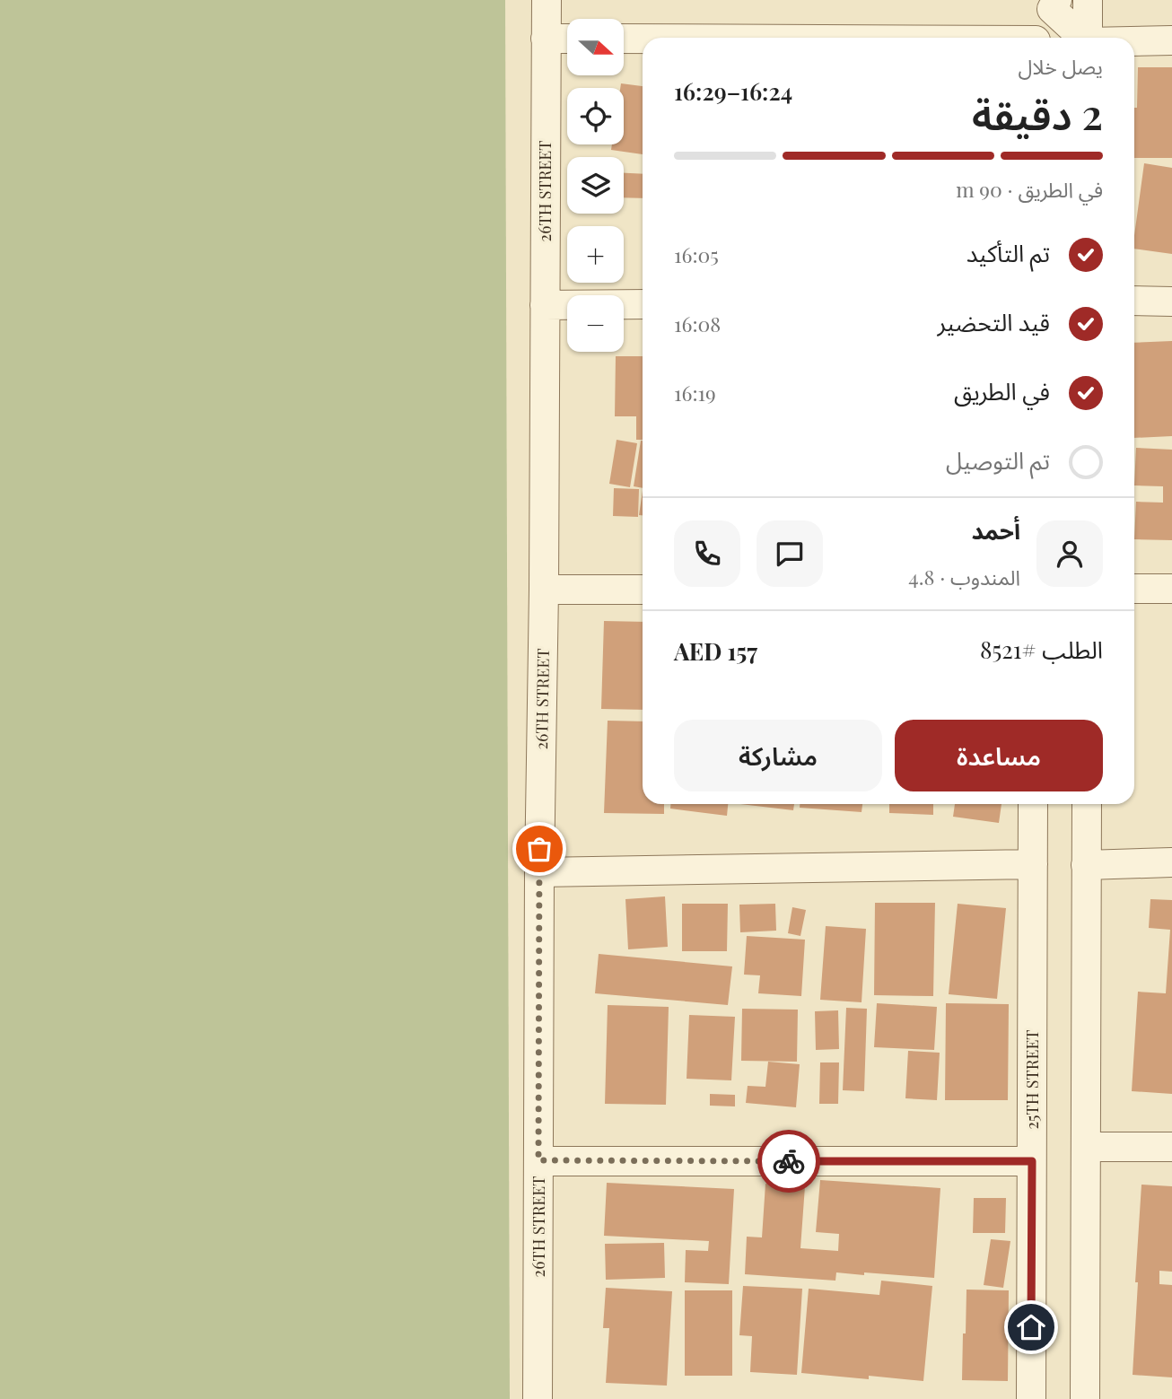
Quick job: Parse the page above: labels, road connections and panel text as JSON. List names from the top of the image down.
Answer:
{
  "streets": {
    "street": ["26TH STREET", "25TH STREET"]
  },
  "north": "right",
  "page": {
    "map_buttons": ["+", "−"],
    "heading": ["2 دقيقة", "يصل خلال", "16:24–16:29"],
    "panel": [
      "أحمد",
      "المندوب · 4.8",
      "الطلب #8521",
      "AED 157"
    ],
    "bar": "في الطريق · 90 m",
    "list": [
      ["تم التأكيد", "16:05"],
      ["قيد التحضير", "16:08"],
      ["في الطريق", "16:19"],
      "تم التوصيل"
    ],
    "buttons": ["مساعدة", "مشاركة"]
  }
}
